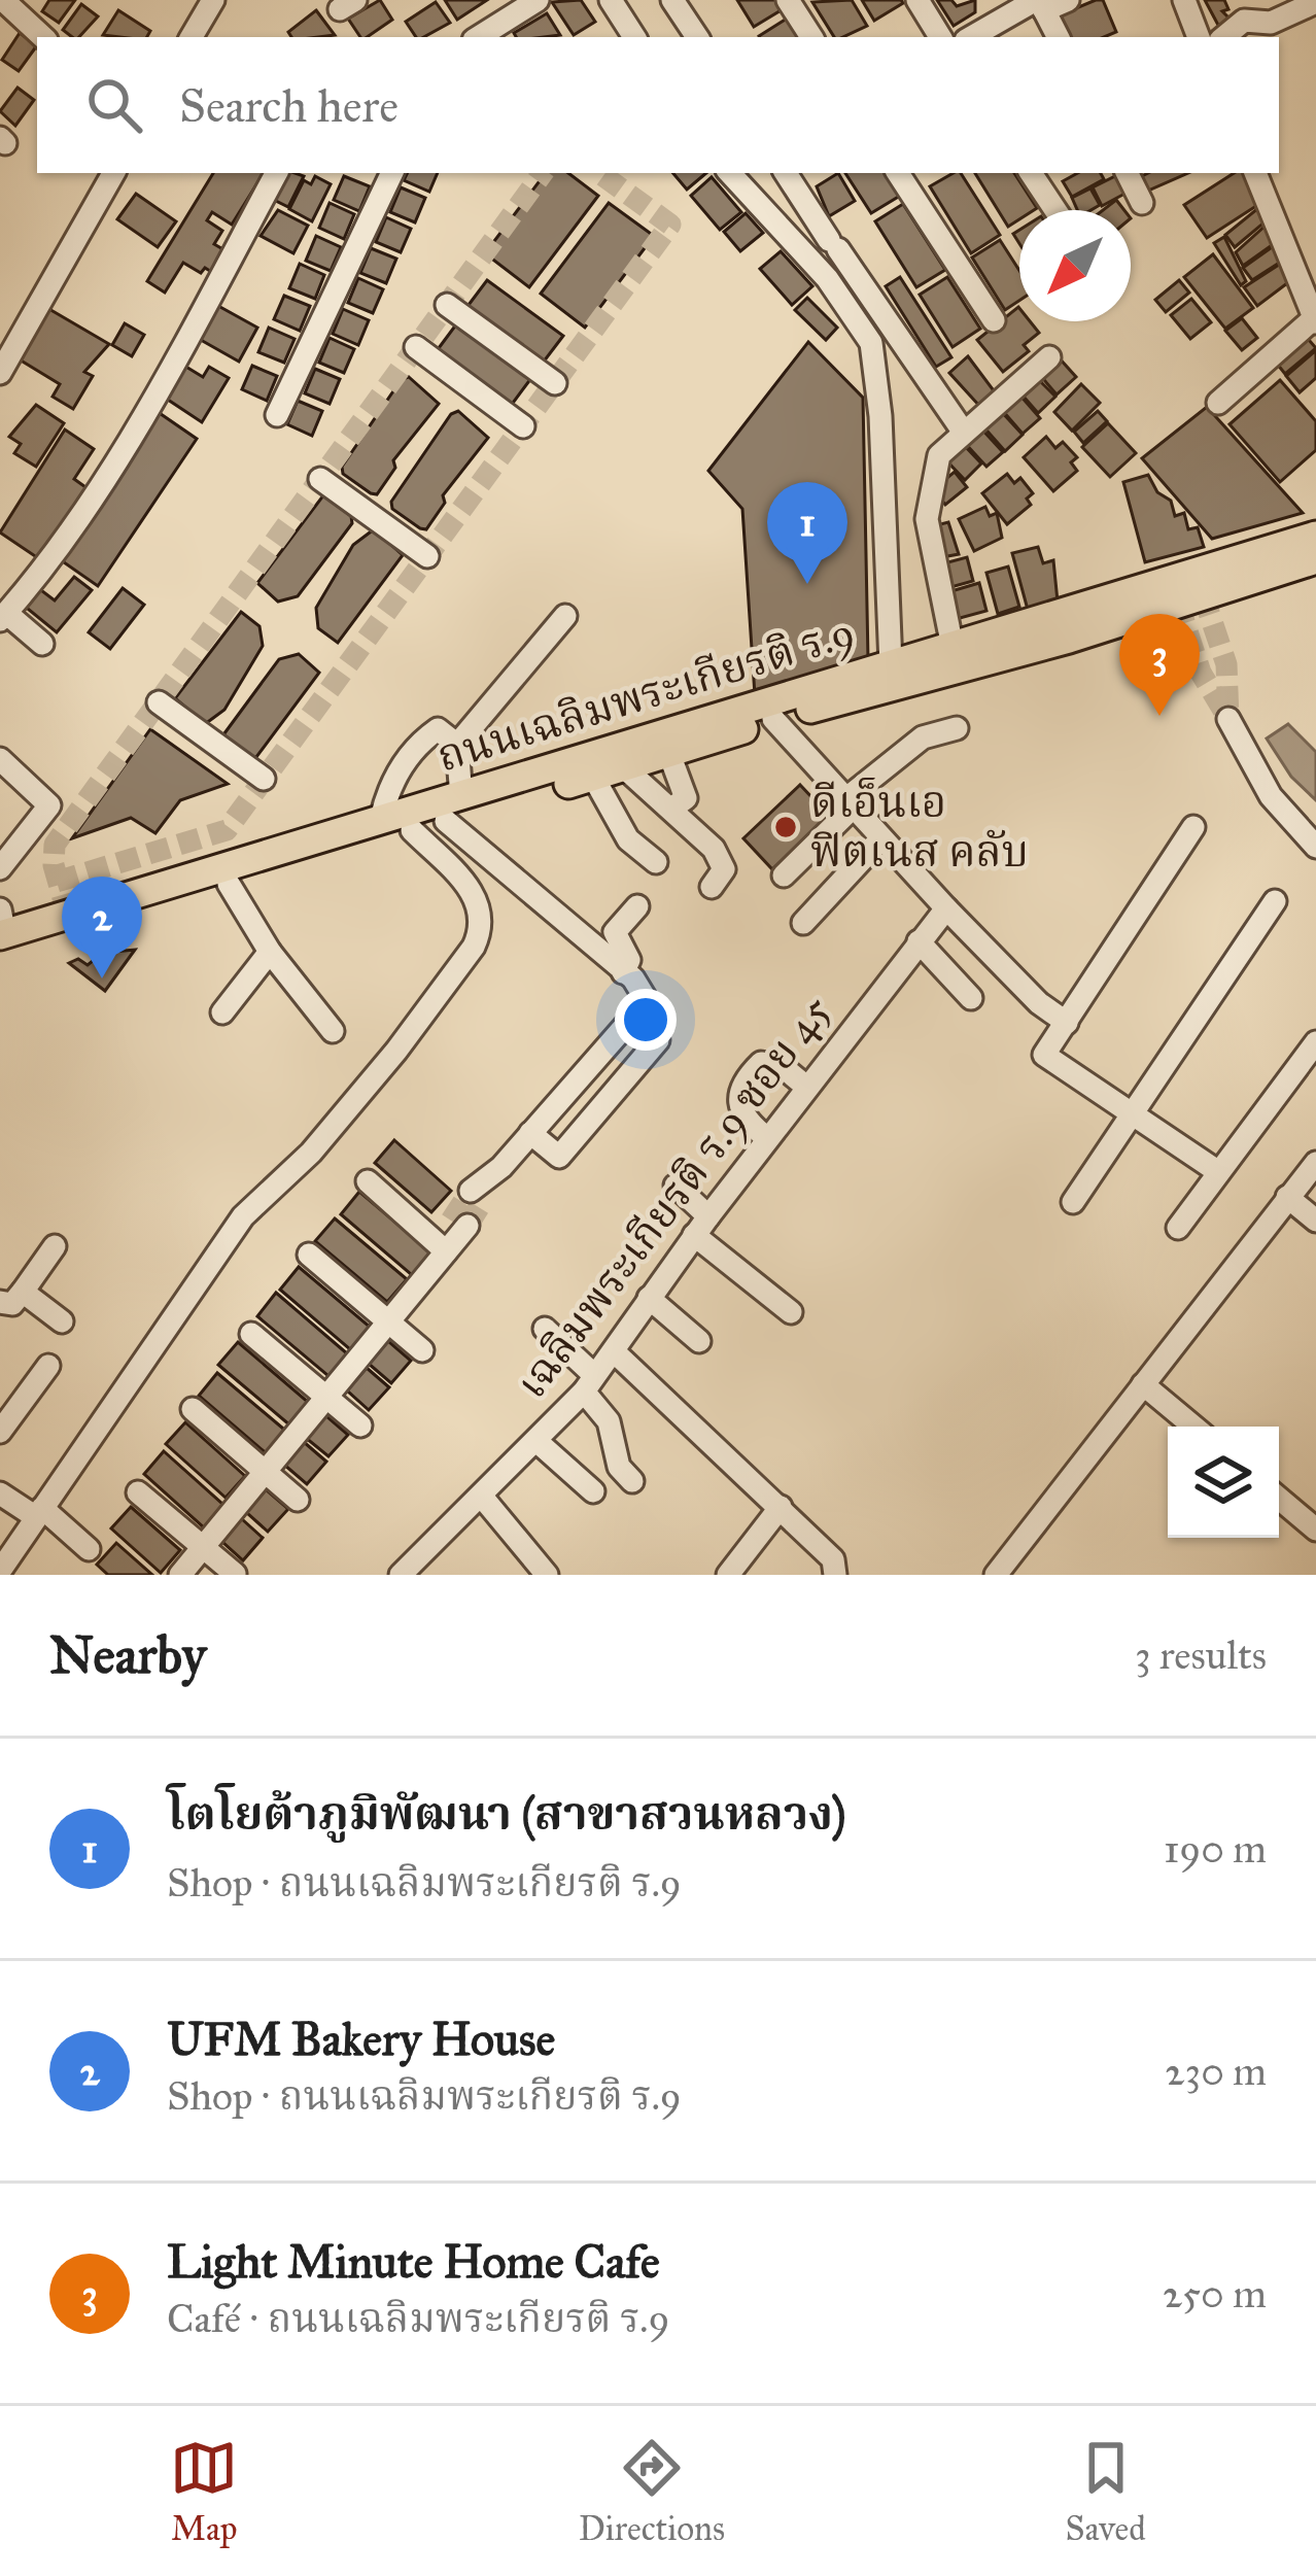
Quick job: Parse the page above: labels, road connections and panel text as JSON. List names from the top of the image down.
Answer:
{
  "streets": {
    "main road": ["ถนนเฉลิมพระเกียรติ ร.9"],
    "street": ["เฉลิมพระเกียรติ ร.9 ซอย 45"]
  },
  "places": ["ดีเอ็นเอ ฟิตเนส คลับ"],
  "north": "bottom left",
  "page": {
    "search": "Search here",
    "pins": ["1", "3", "2"],
    "heading": ["Nearby", "3 results"],
    "list": [
      {
        "mark": "1",
        "name": "โตโยต้าภูมิพัฒนา (สาขาสวนหลวง)",
        "note": "Shop · ถนนเฉลิมพระเกียรติ ร.9",
        "value": "190 m"
      },
      {
        "mark": "2",
        "name": "UFM Bakery House",
        "note": "Shop · ถนนเฉลิมพระเกียรติ ร.9",
        "value": "230 m"
      },
      {
        "mark": "3",
        "name": "Light Minute Home Cafe",
        "note": "Café · ถนนเฉลิมพระเกียรติ ร.9",
        "value": "250 m"
      }
    ],
    "nav": ["Map", "Directions", "Saved"]
  }
}
